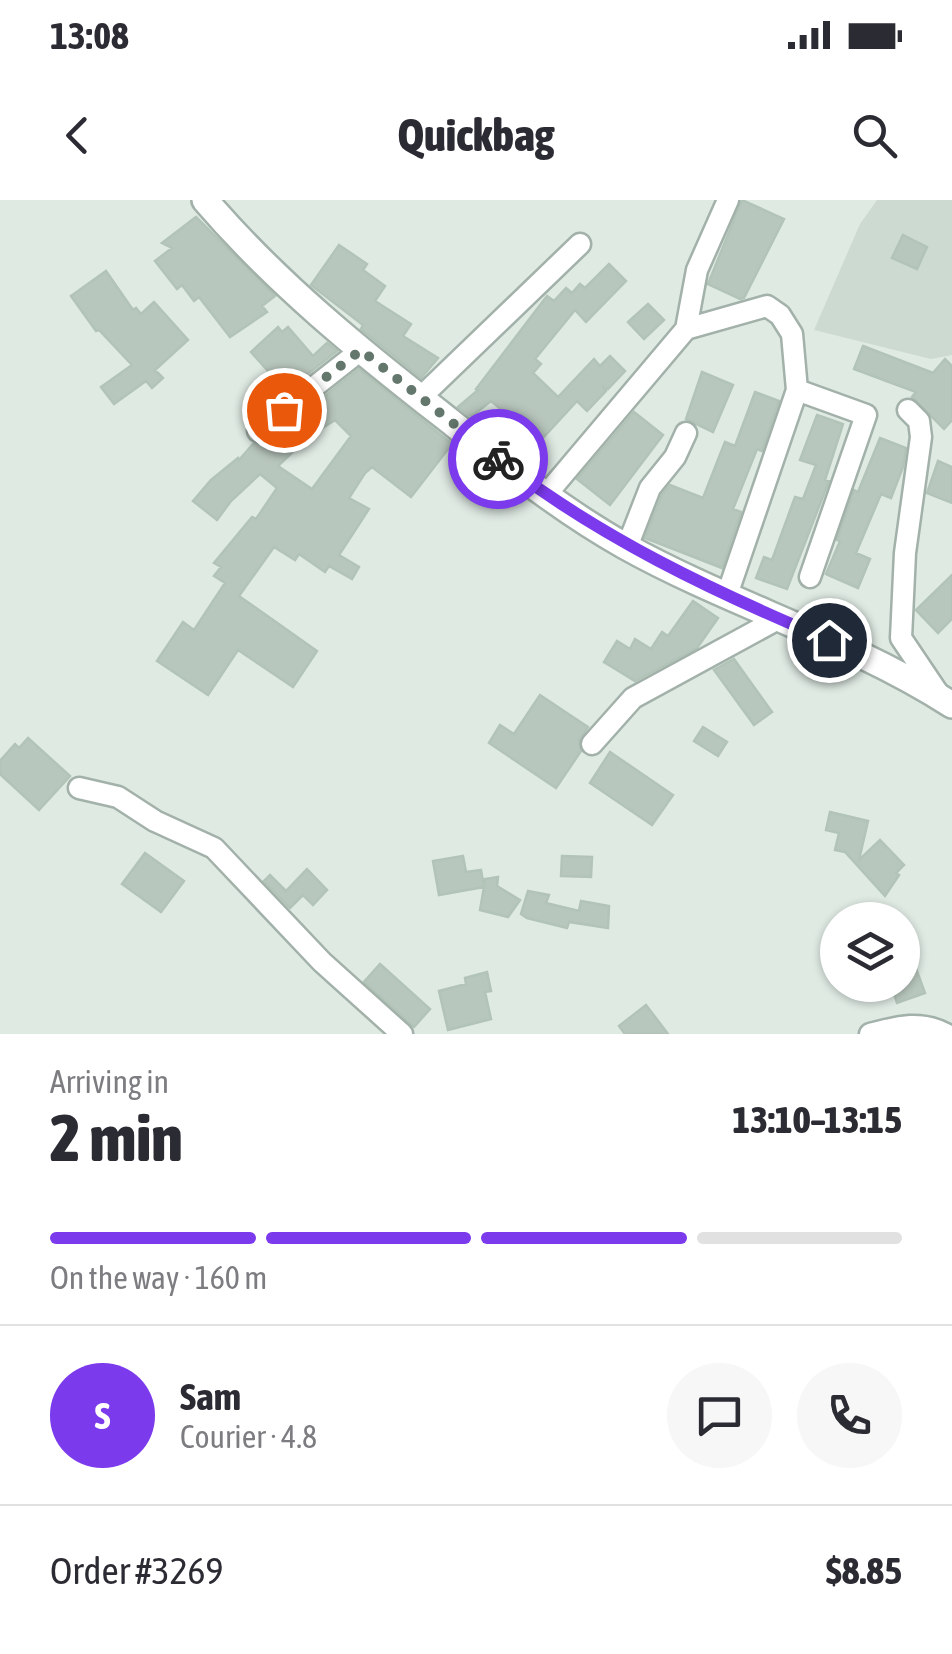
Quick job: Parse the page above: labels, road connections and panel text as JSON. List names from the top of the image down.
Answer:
{
  "page": {
    "status": "13:08",
    "header": "Quickbag",
    "heading": ["2 min", "Arriving in", "13:10–13:15"],
    "panel": [
      "Sam",
      "Courier · 4.8",
      "Order #3269",
      "$8.85"
    ],
    "bar": "On the way · 160 m",
    "round": "S"
  }
}
